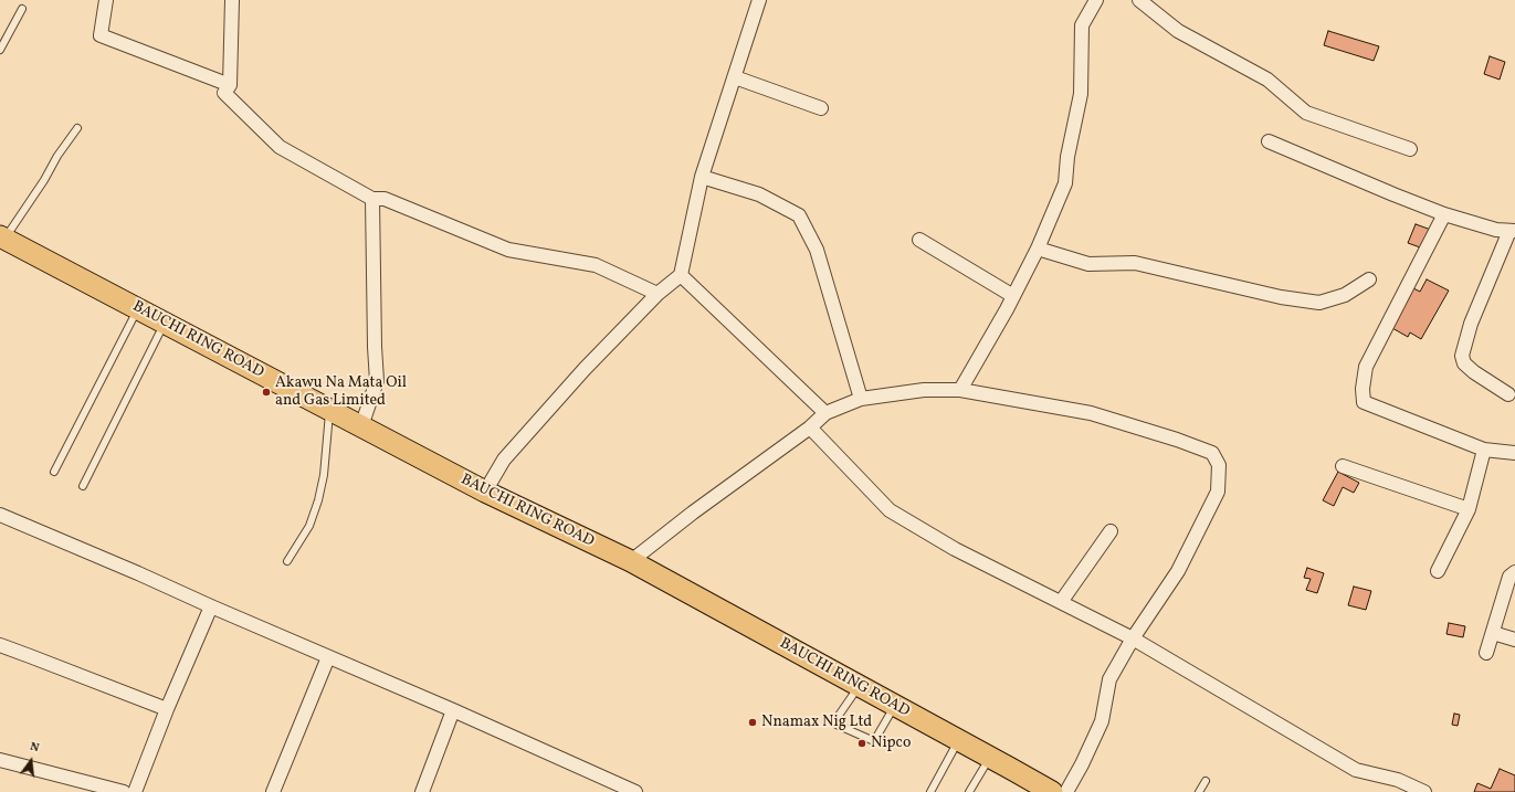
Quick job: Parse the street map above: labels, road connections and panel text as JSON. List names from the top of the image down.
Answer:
{
  "streets": {
    "main road": ["BAUCHI RING ROAD"]
  },
  "places": ["Akawu Na Mata Oil and Gas Limited", "Nnamax Nig Ltd", "Nipco"],
  "north": "top"
}
